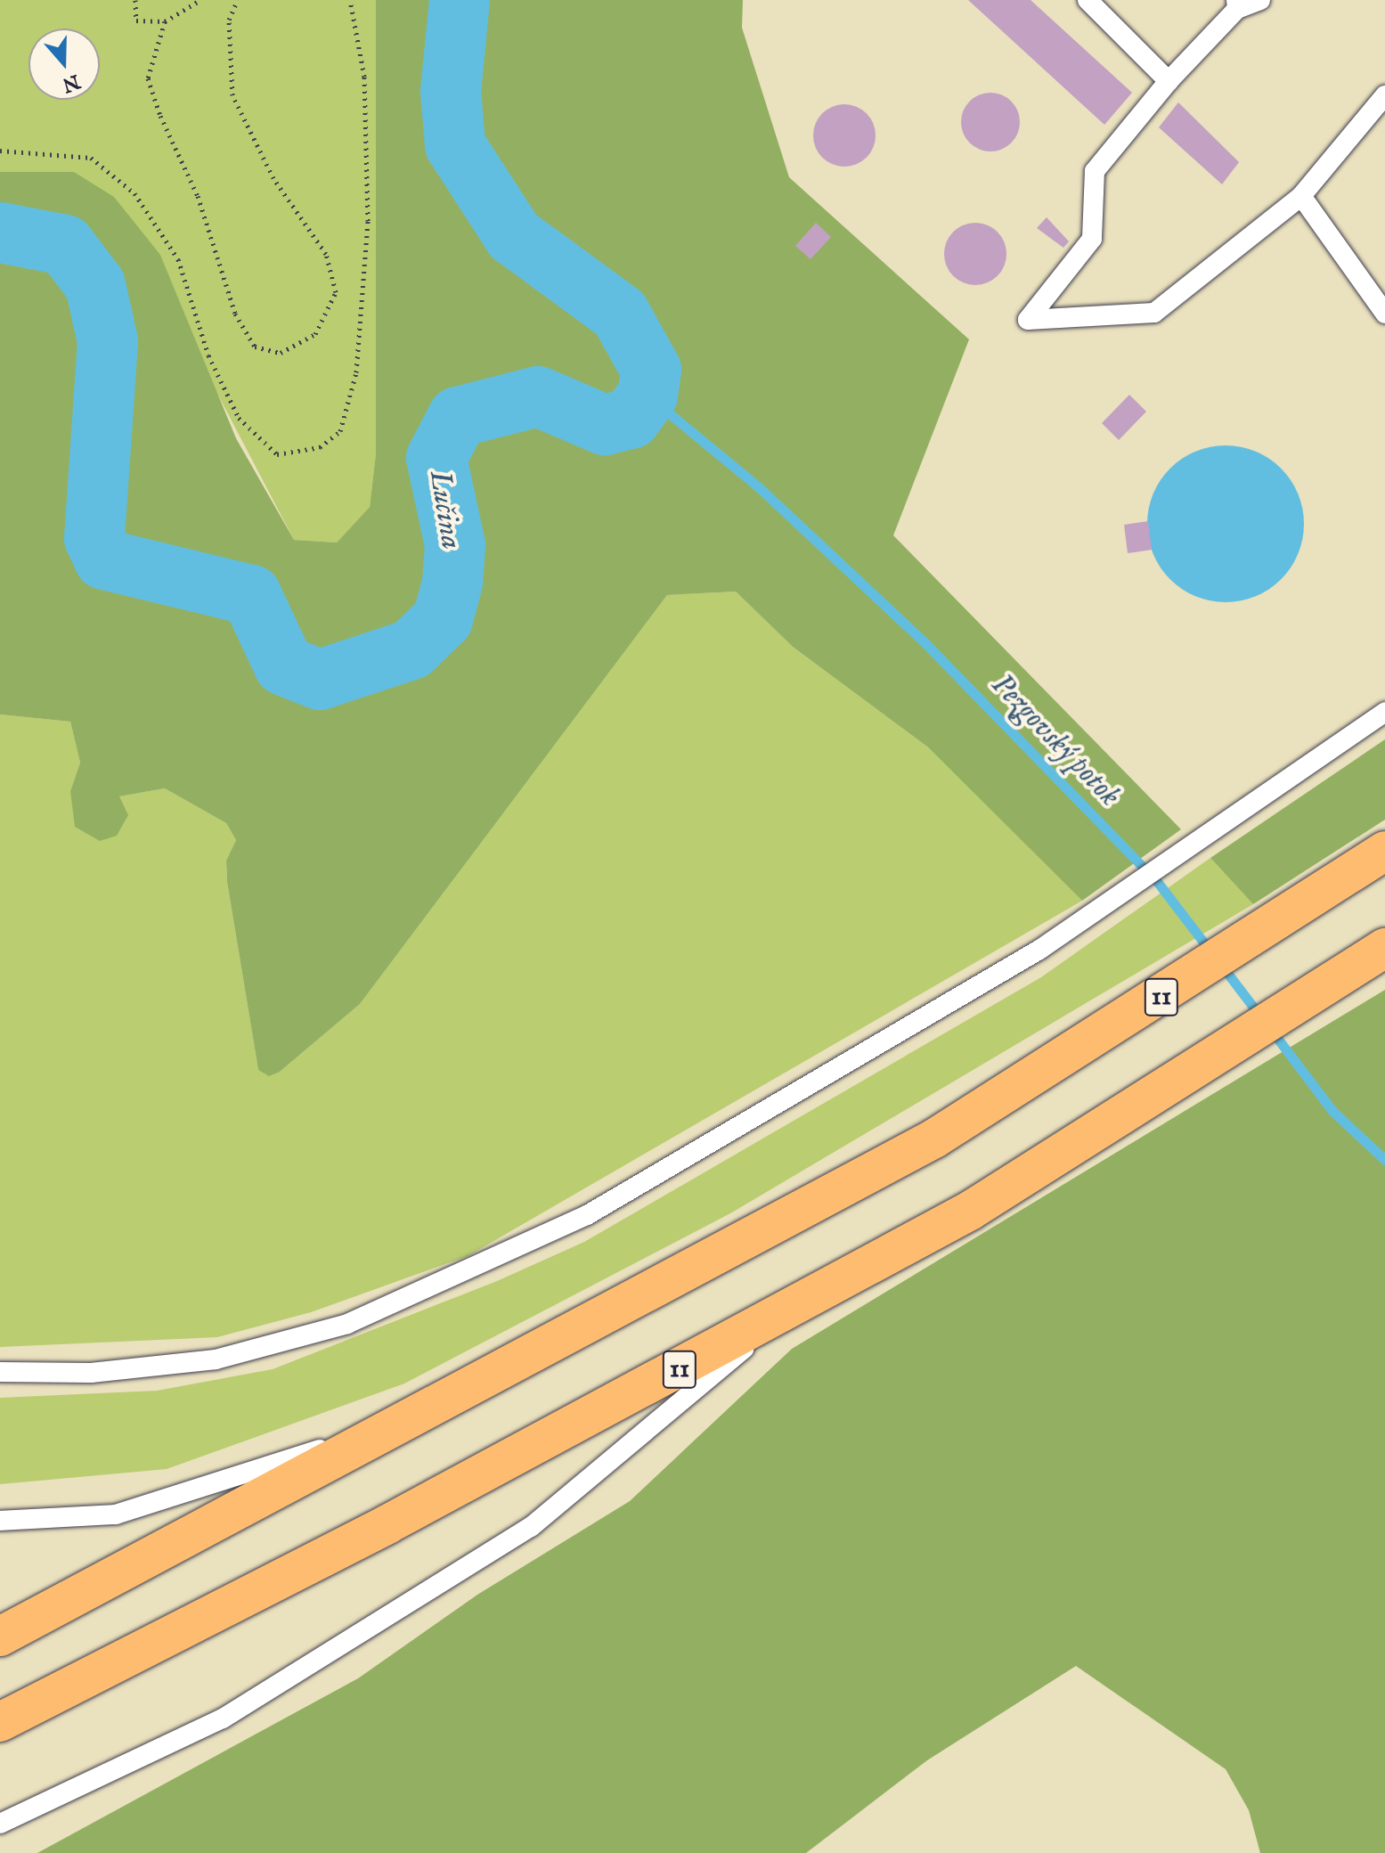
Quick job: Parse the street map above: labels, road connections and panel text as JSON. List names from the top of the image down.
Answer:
{
  "streets": {
    "highway": ["11"]
  },
  "water": ["Lučina", "Pezgovský potok"],
  "north": "bottom"
}
